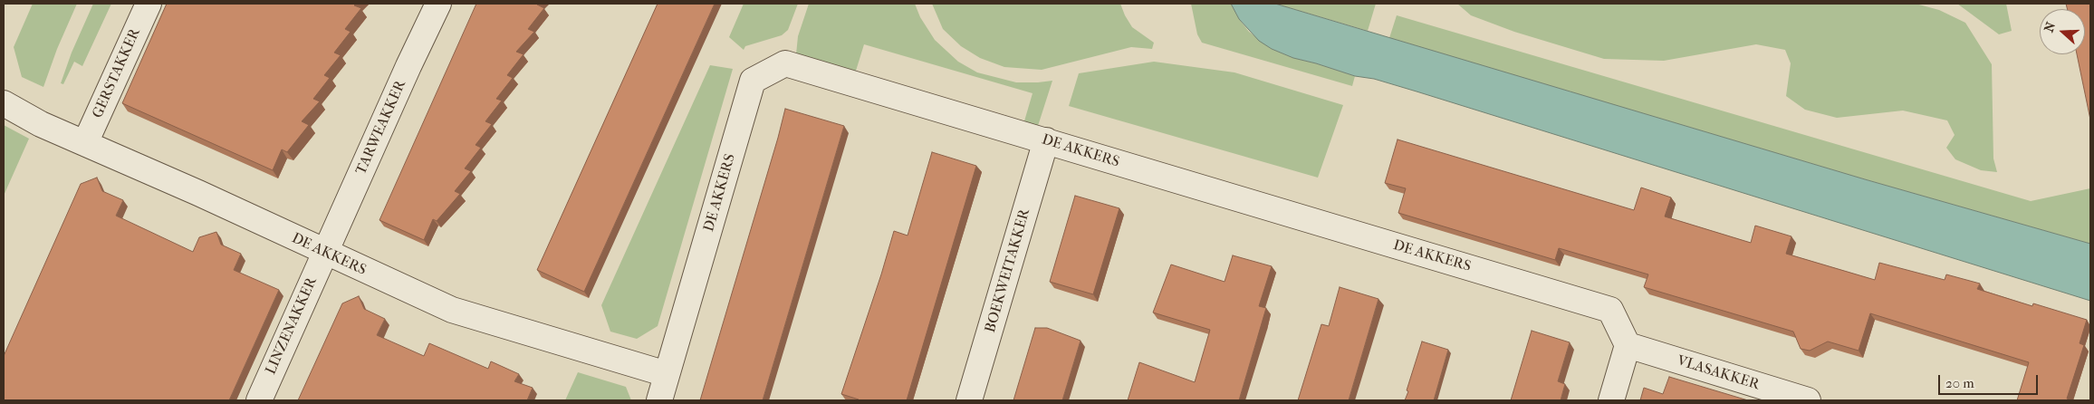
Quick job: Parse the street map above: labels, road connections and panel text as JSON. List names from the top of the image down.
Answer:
{
  "streets": {
    "street": [
      "GERSTAKKER",
      "TARWEAKKER",
      "DE AKKERS",
      "BOEKWEITAKKER",
      "LINZENAKKER",
      "VLASAKKER"
    ]
  },
  "crossings": [
    ["GERSTAKKER", "DE AKKERS"],
    ["TARWEAKKER", "DE AKKERS"],
    ["TARWEAKKER", "LINZENAKKER"],
    ["DE AKKERS", "BOEKWEITAKKER"],
    ["DE AKKERS", "LINZENAKKER"],
    ["DE AKKERS", "VLASAKKER"]
  ],
  "scale_bar": "20 m",
  "north": "left"
}
